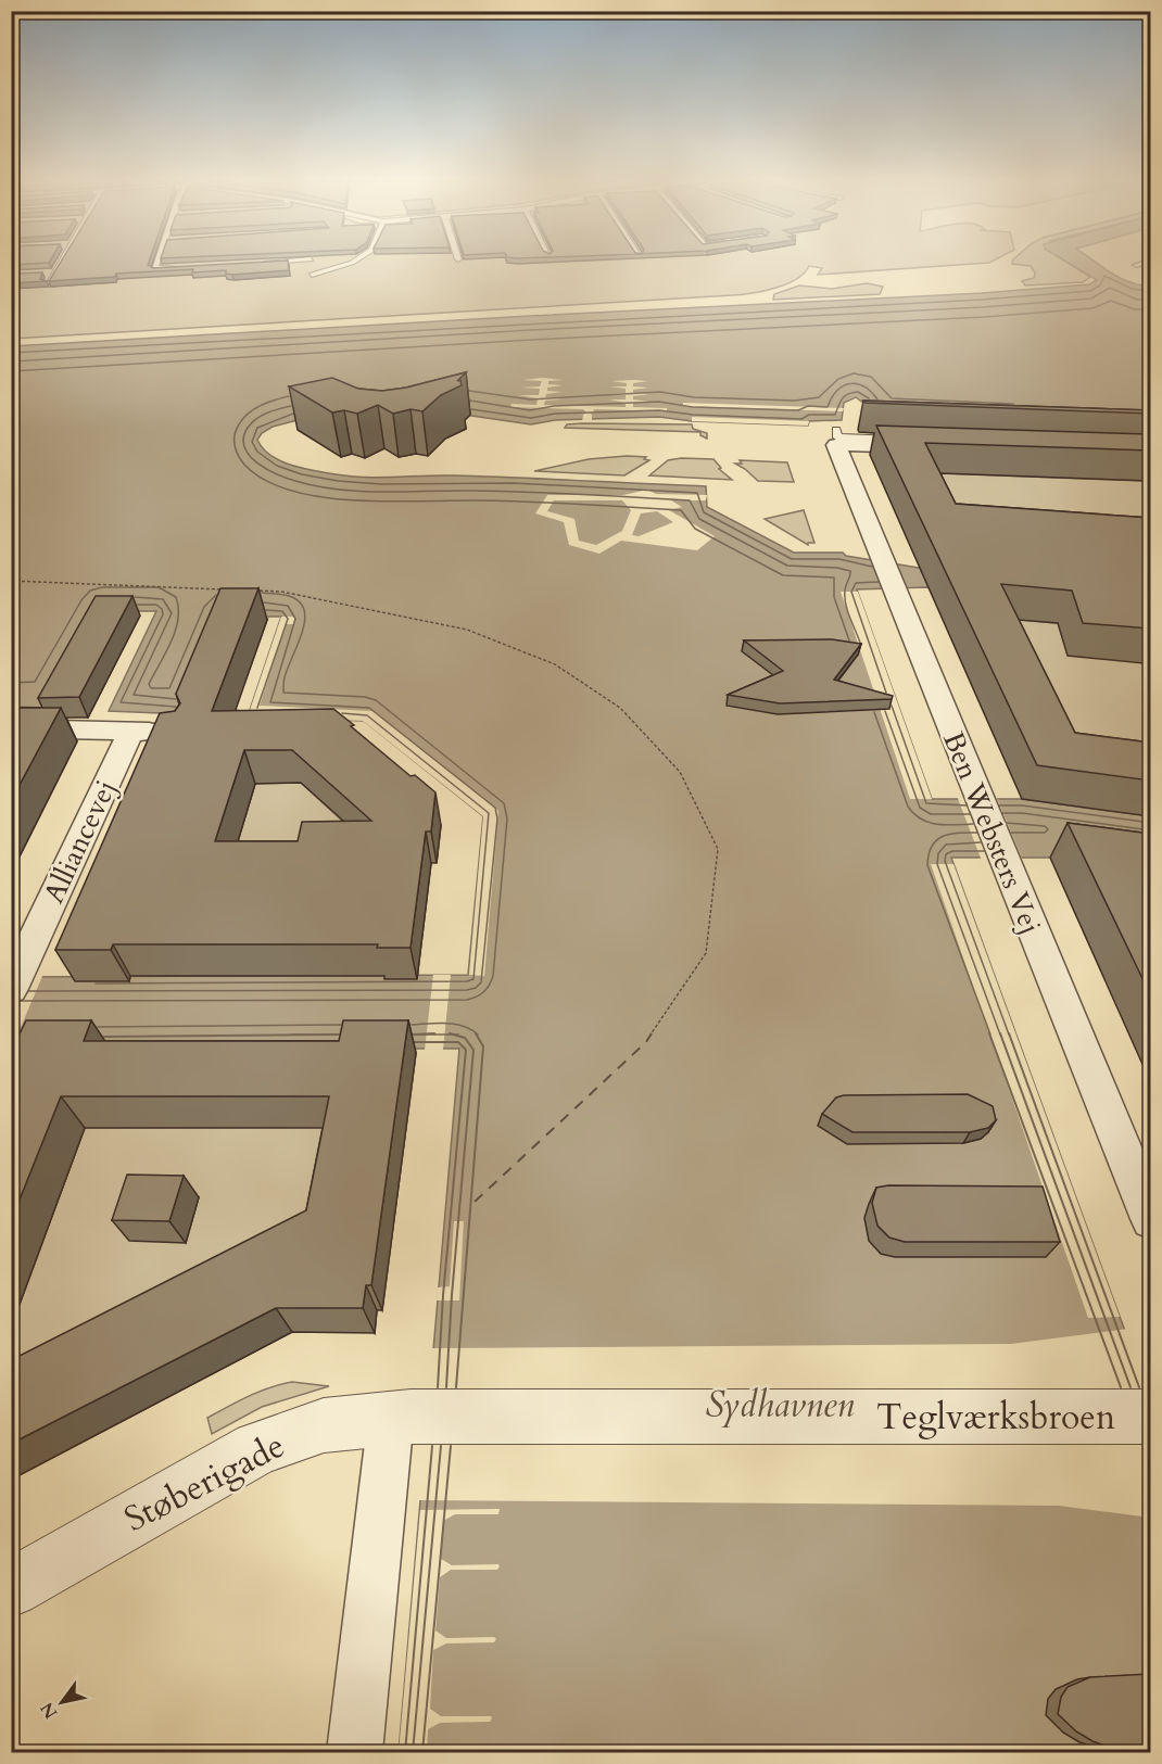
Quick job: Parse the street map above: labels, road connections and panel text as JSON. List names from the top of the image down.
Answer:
{
  "streets": {
    "street": [
      "Ben Websters Vej",
      "Alliancevej",
      "Teglværksbroen",
      "Støberigade"
    ]
  },
  "crossings": [
    ["Teglværksbroen", "Støberigade"]
  ],
  "water": ["Sydhavnen"],
  "north": "bottom left"
}
